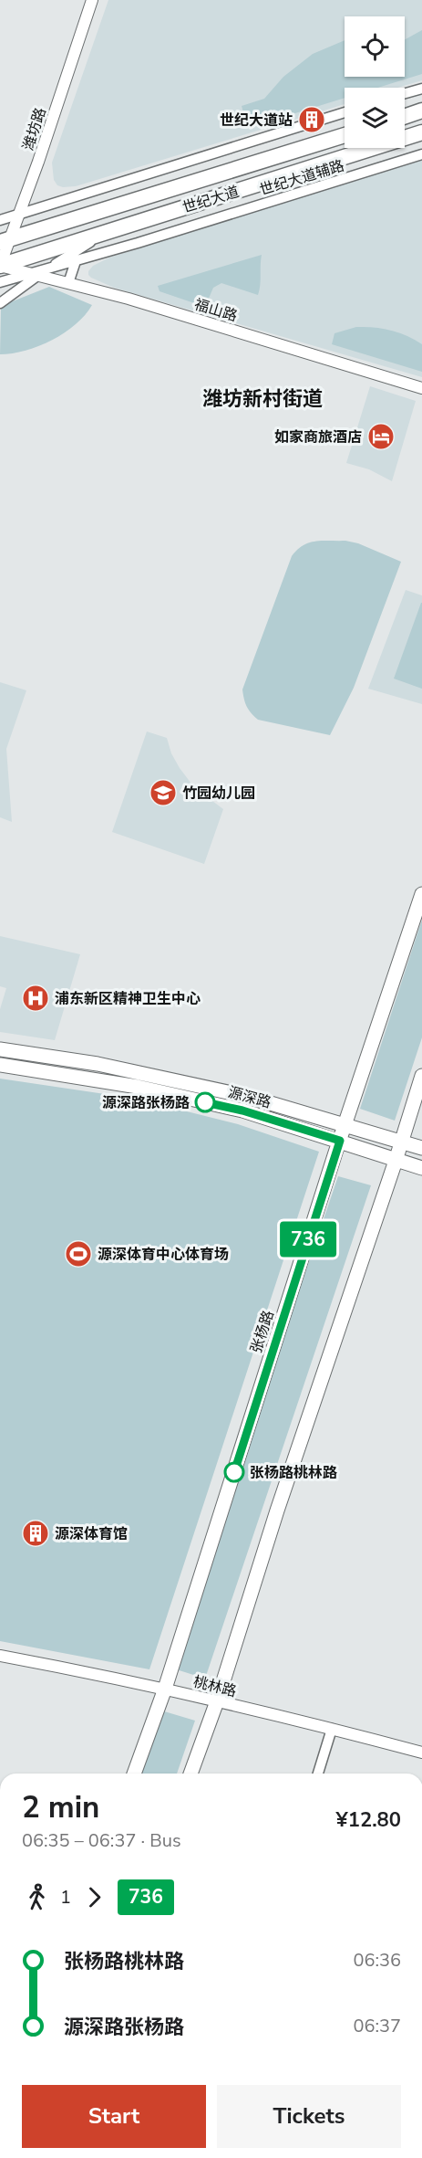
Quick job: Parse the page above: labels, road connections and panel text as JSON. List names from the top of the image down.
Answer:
{
  "streets": {
    "main road": ["世纪大道", "源深路", "张杨路"],
    "street": [
      "潍坊路",
      "世纪大道辅路",
      "福山路",
      "桃林路"
    ]
  },
  "crossings": [
    ["潍坊路", "世纪大道"],
    ["潍坊路", "福山路"],
    ["世纪大道辅路", "福山路"],
    ["世纪大道", "福山路"],
    ["源深路", "张杨路"],
    ["张杨路", "桃林路"]
  ],
  "districts": ["潍坊新村街道"],
  "places": {
    "building": ["世纪大道站", "源深体育馆"],
    "hotel": ["如家商旅酒店"],
    "school or university": ["竹园幼儿园"],
    "hospital": ["浦东新区精神卫生中心"],
    "other": ["源深路张杨路", "张杨路桃林路"],
    "sports": ["源深体育中心体育场"]
  },
  "lines": ["bus line 736"],
  "page": {
    "on_map": "736",
    "heading": ["2 min", "06:35 – 06:37 · Bus", "¥12.80"],
    "legs": ["1", "736"],
    "list": [
      {
        "name": "张杨路桃林路",
        "value": "06:36"
      },
      {
        "name": "源深路张杨路",
        "value": "06:37"
      }
    ],
    "buttons": ["Start", "Tickets"]
  }
}
